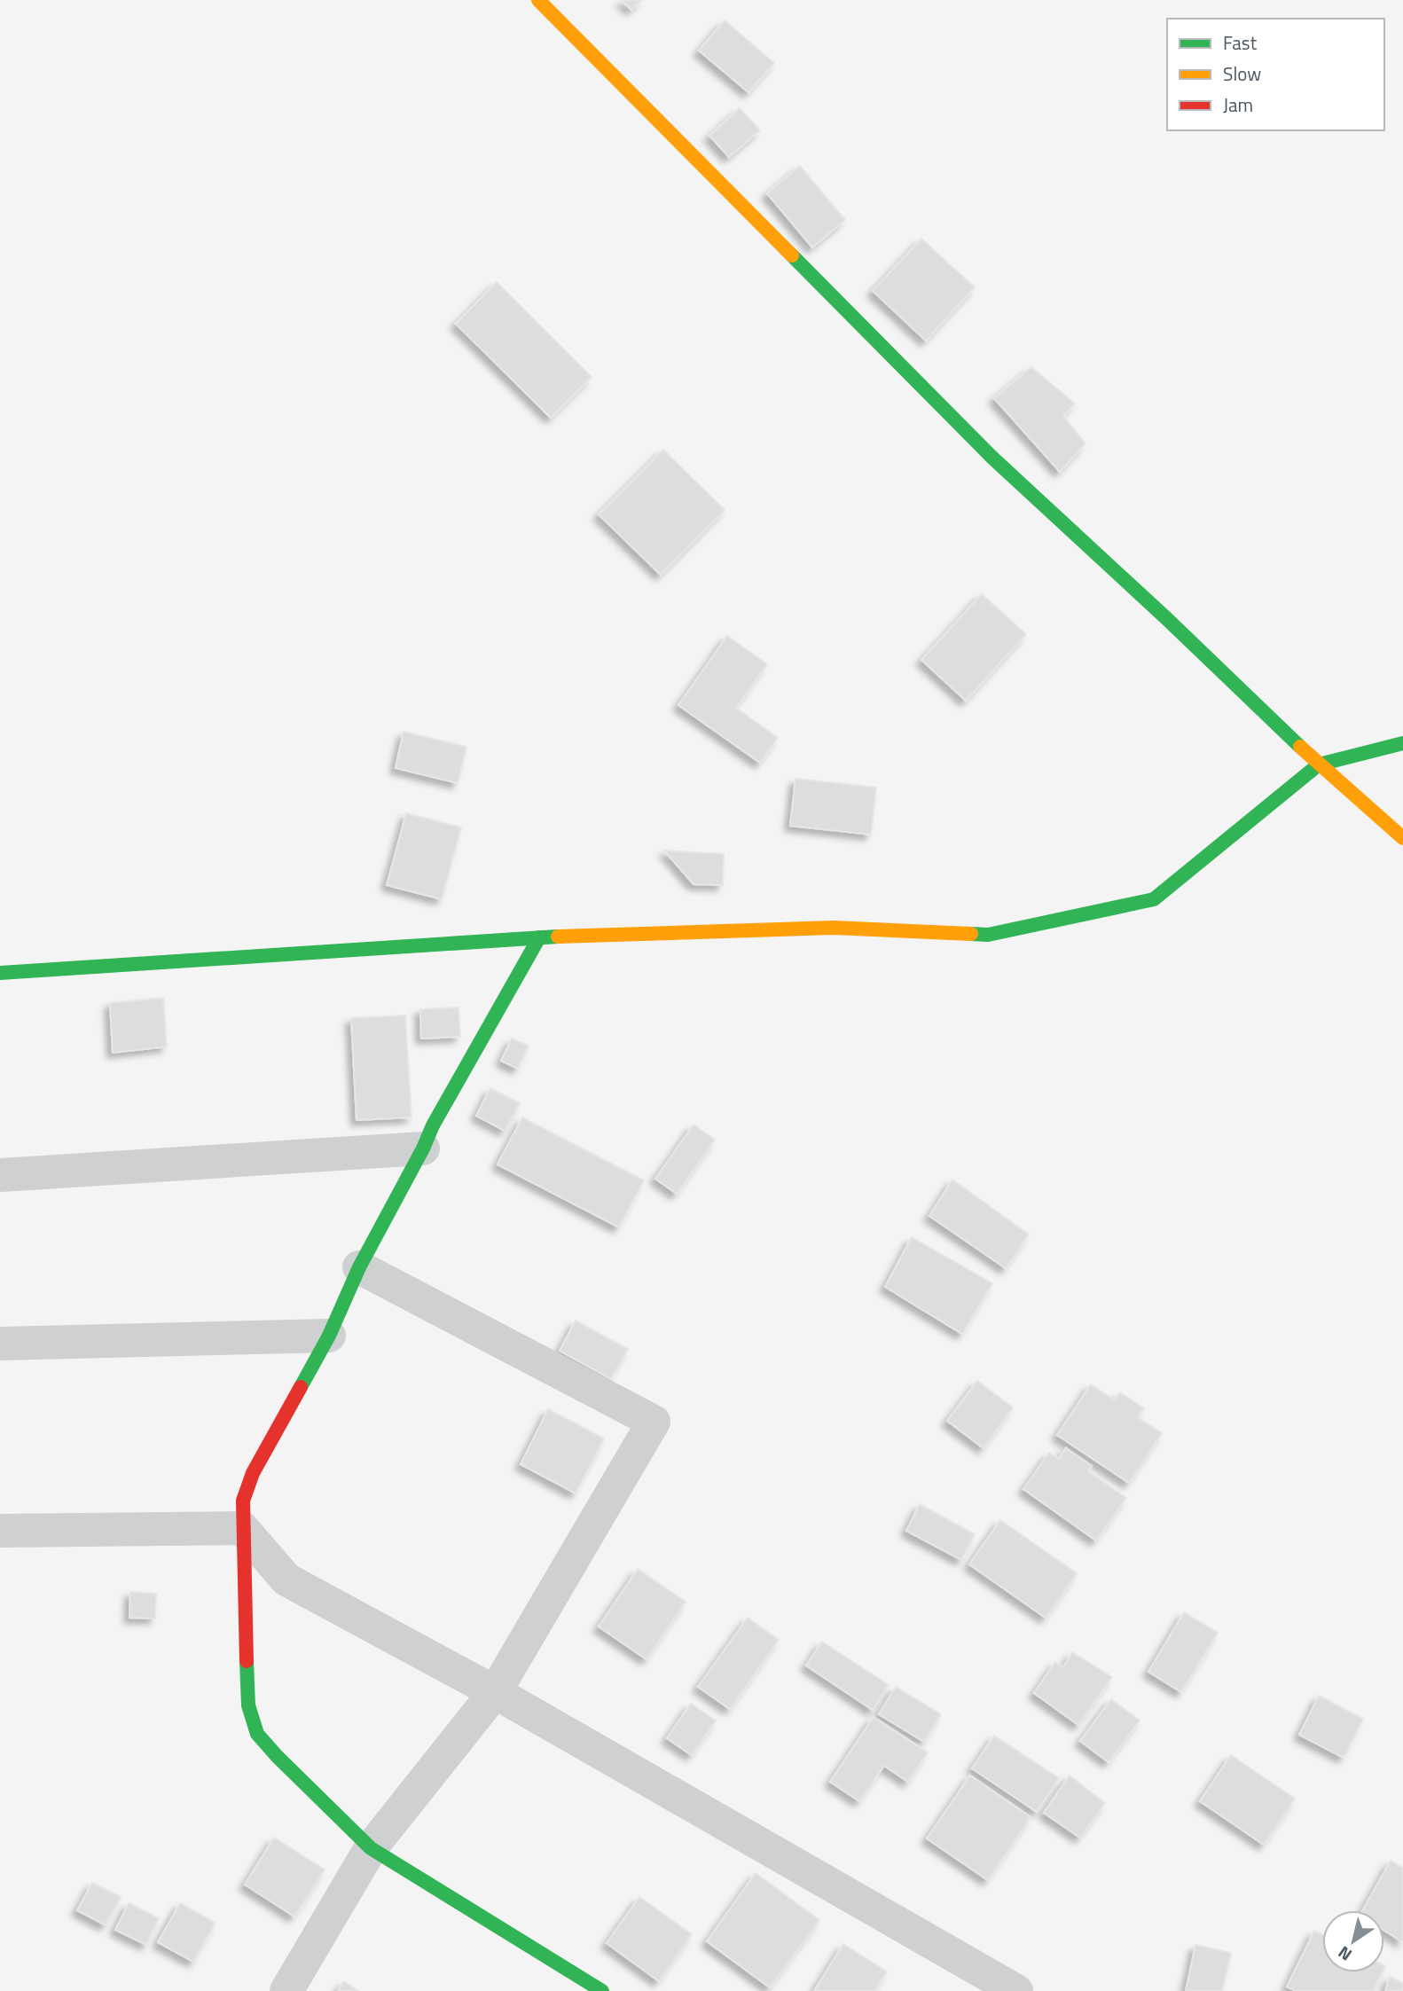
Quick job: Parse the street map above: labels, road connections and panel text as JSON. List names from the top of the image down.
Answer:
{
  "legend": ["Fast", "Slow", "Jam"],
  "north": "bottom left"
}
